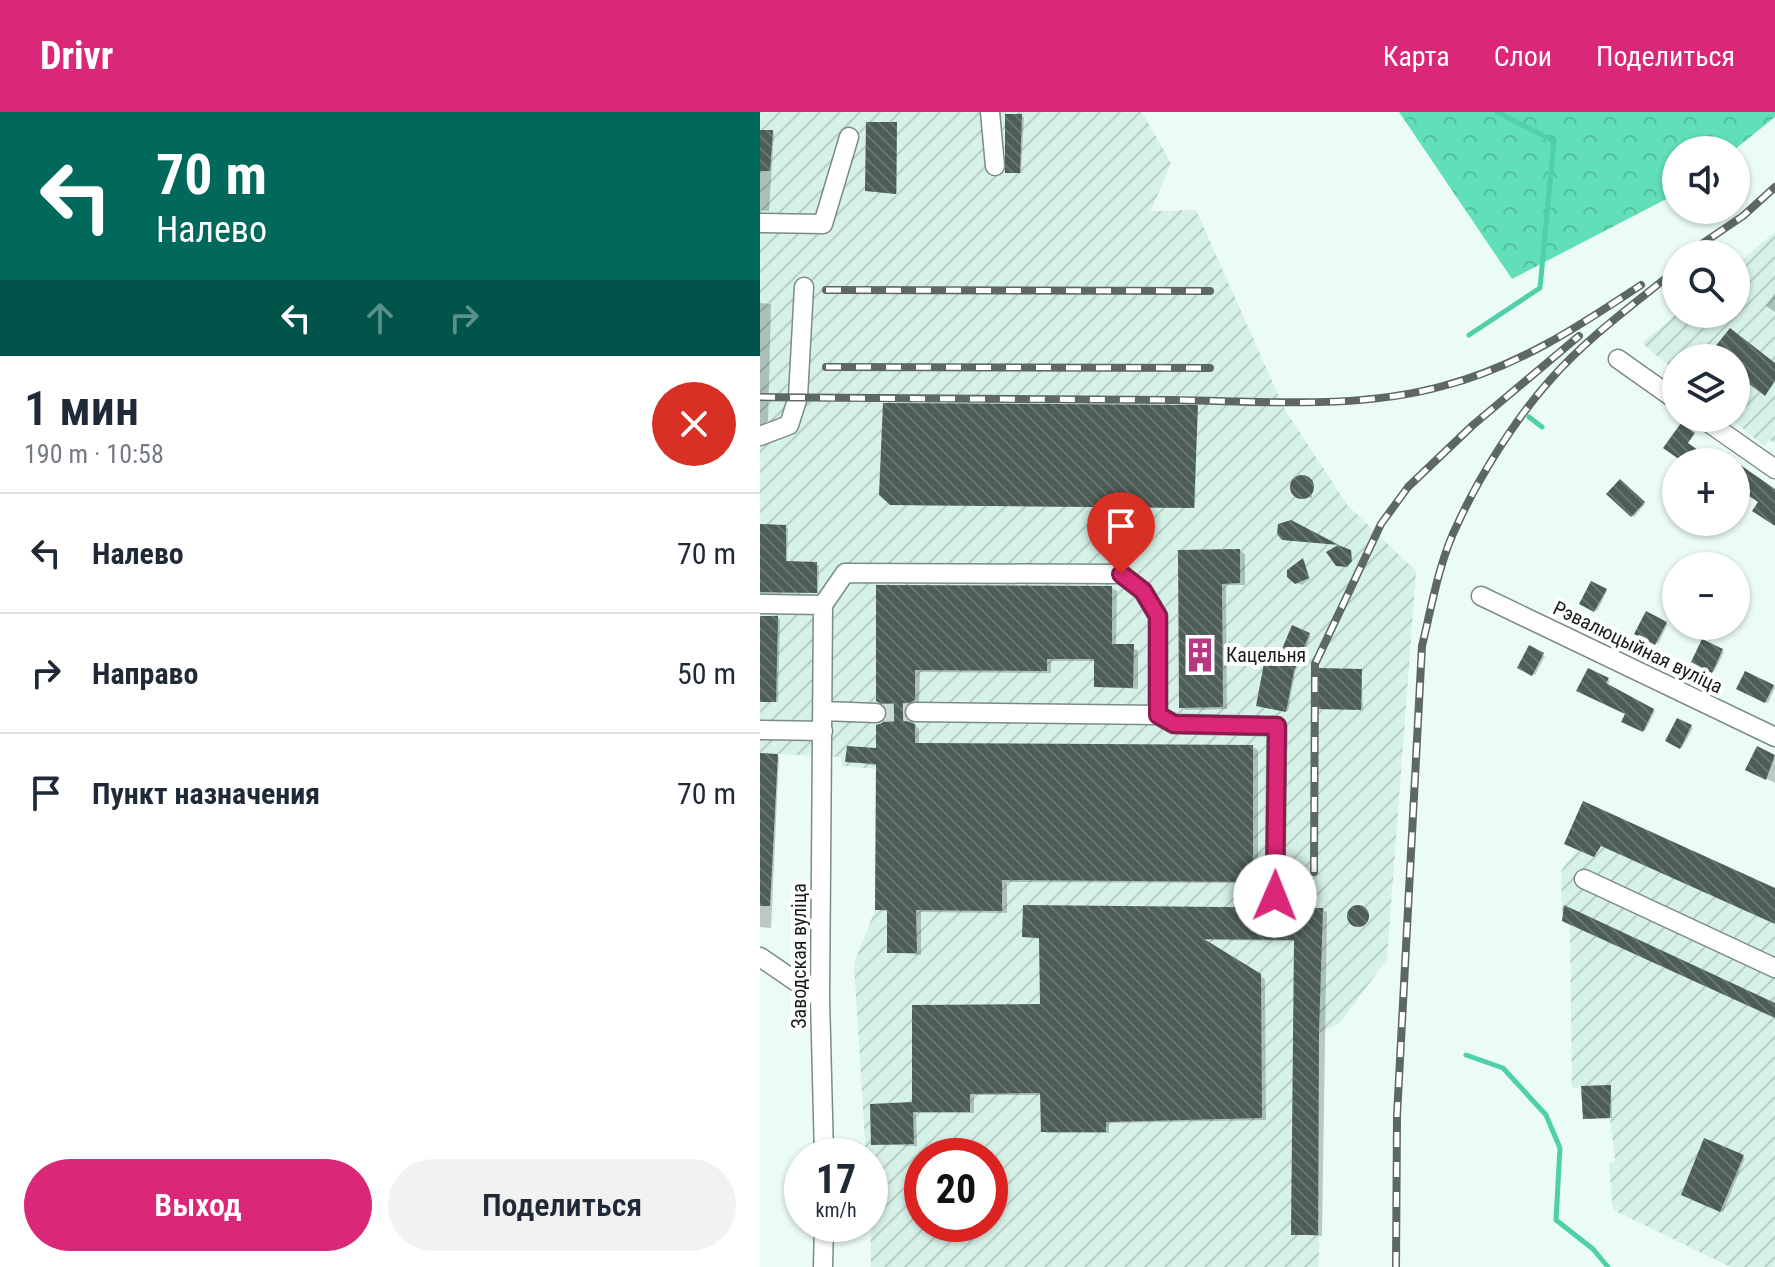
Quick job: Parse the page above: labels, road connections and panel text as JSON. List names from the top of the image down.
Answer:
{
  "streets": {
    "street": ["Рэвалюцыйная вуліца", "Заводская вуліца"]
  },
  "places": {
    "building": ["Кацельня"]
  },
  "page": {
    "header": "Drivr",
    "nav": ["Карта", "Слои", "Поделиться"],
    "turn": ["70 m", "Налево"],
    "map_buttons": ["+", "−"],
    "heading": ["1 мин", "190 m · 10:58"],
    "list": [
      {
        "name": "Налево",
        "value": "70 m"
      },
      {
        "name": "Направо",
        "value": "50 m"
      },
      {
        "name": "Пункт назначения",
        "value": "70 m"
      }
    ],
    "speed": "17 km/h",
    "limit": "20",
    "buttons": ["Выход", "Поделиться"]
  }
}
